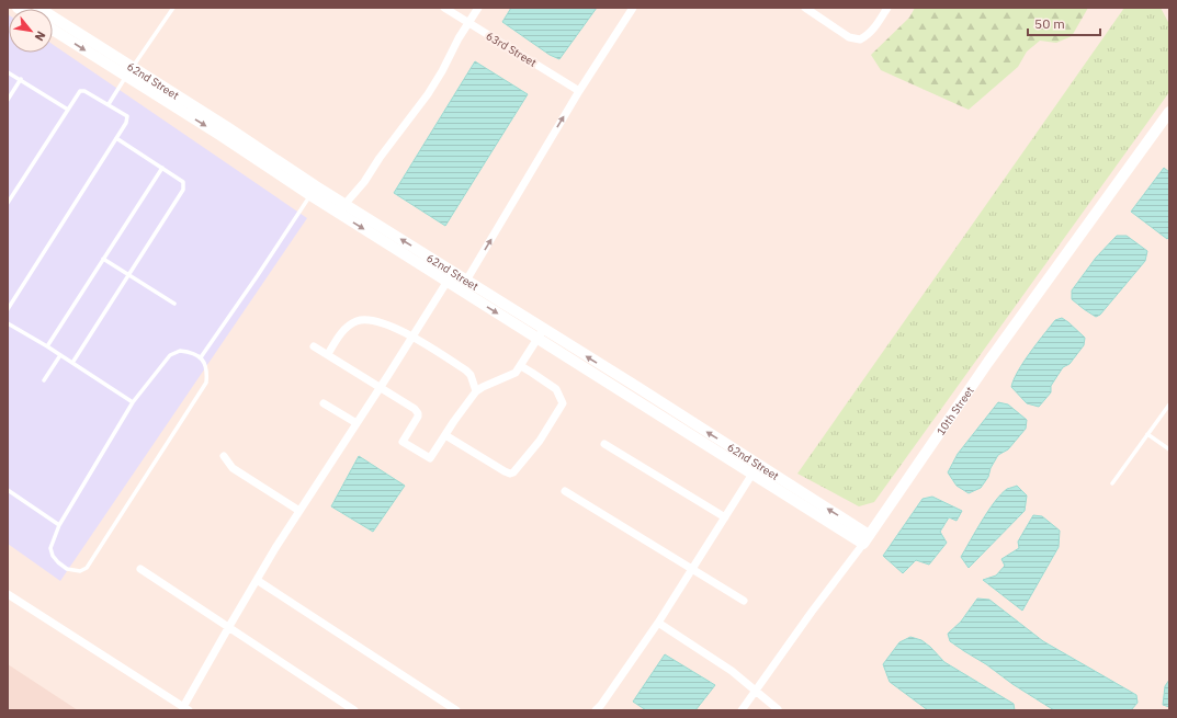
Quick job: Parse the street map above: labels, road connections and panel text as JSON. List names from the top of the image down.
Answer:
{
  "streets": {
    "main road": ["62nd Street", "10th Street"],
    "street": ["63rd Street"]
  },
  "crossings": [
    ["62nd Street", "10th Street"]
  ],
  "scale_bar": "50 m",
  "north": "bottom right"
}
